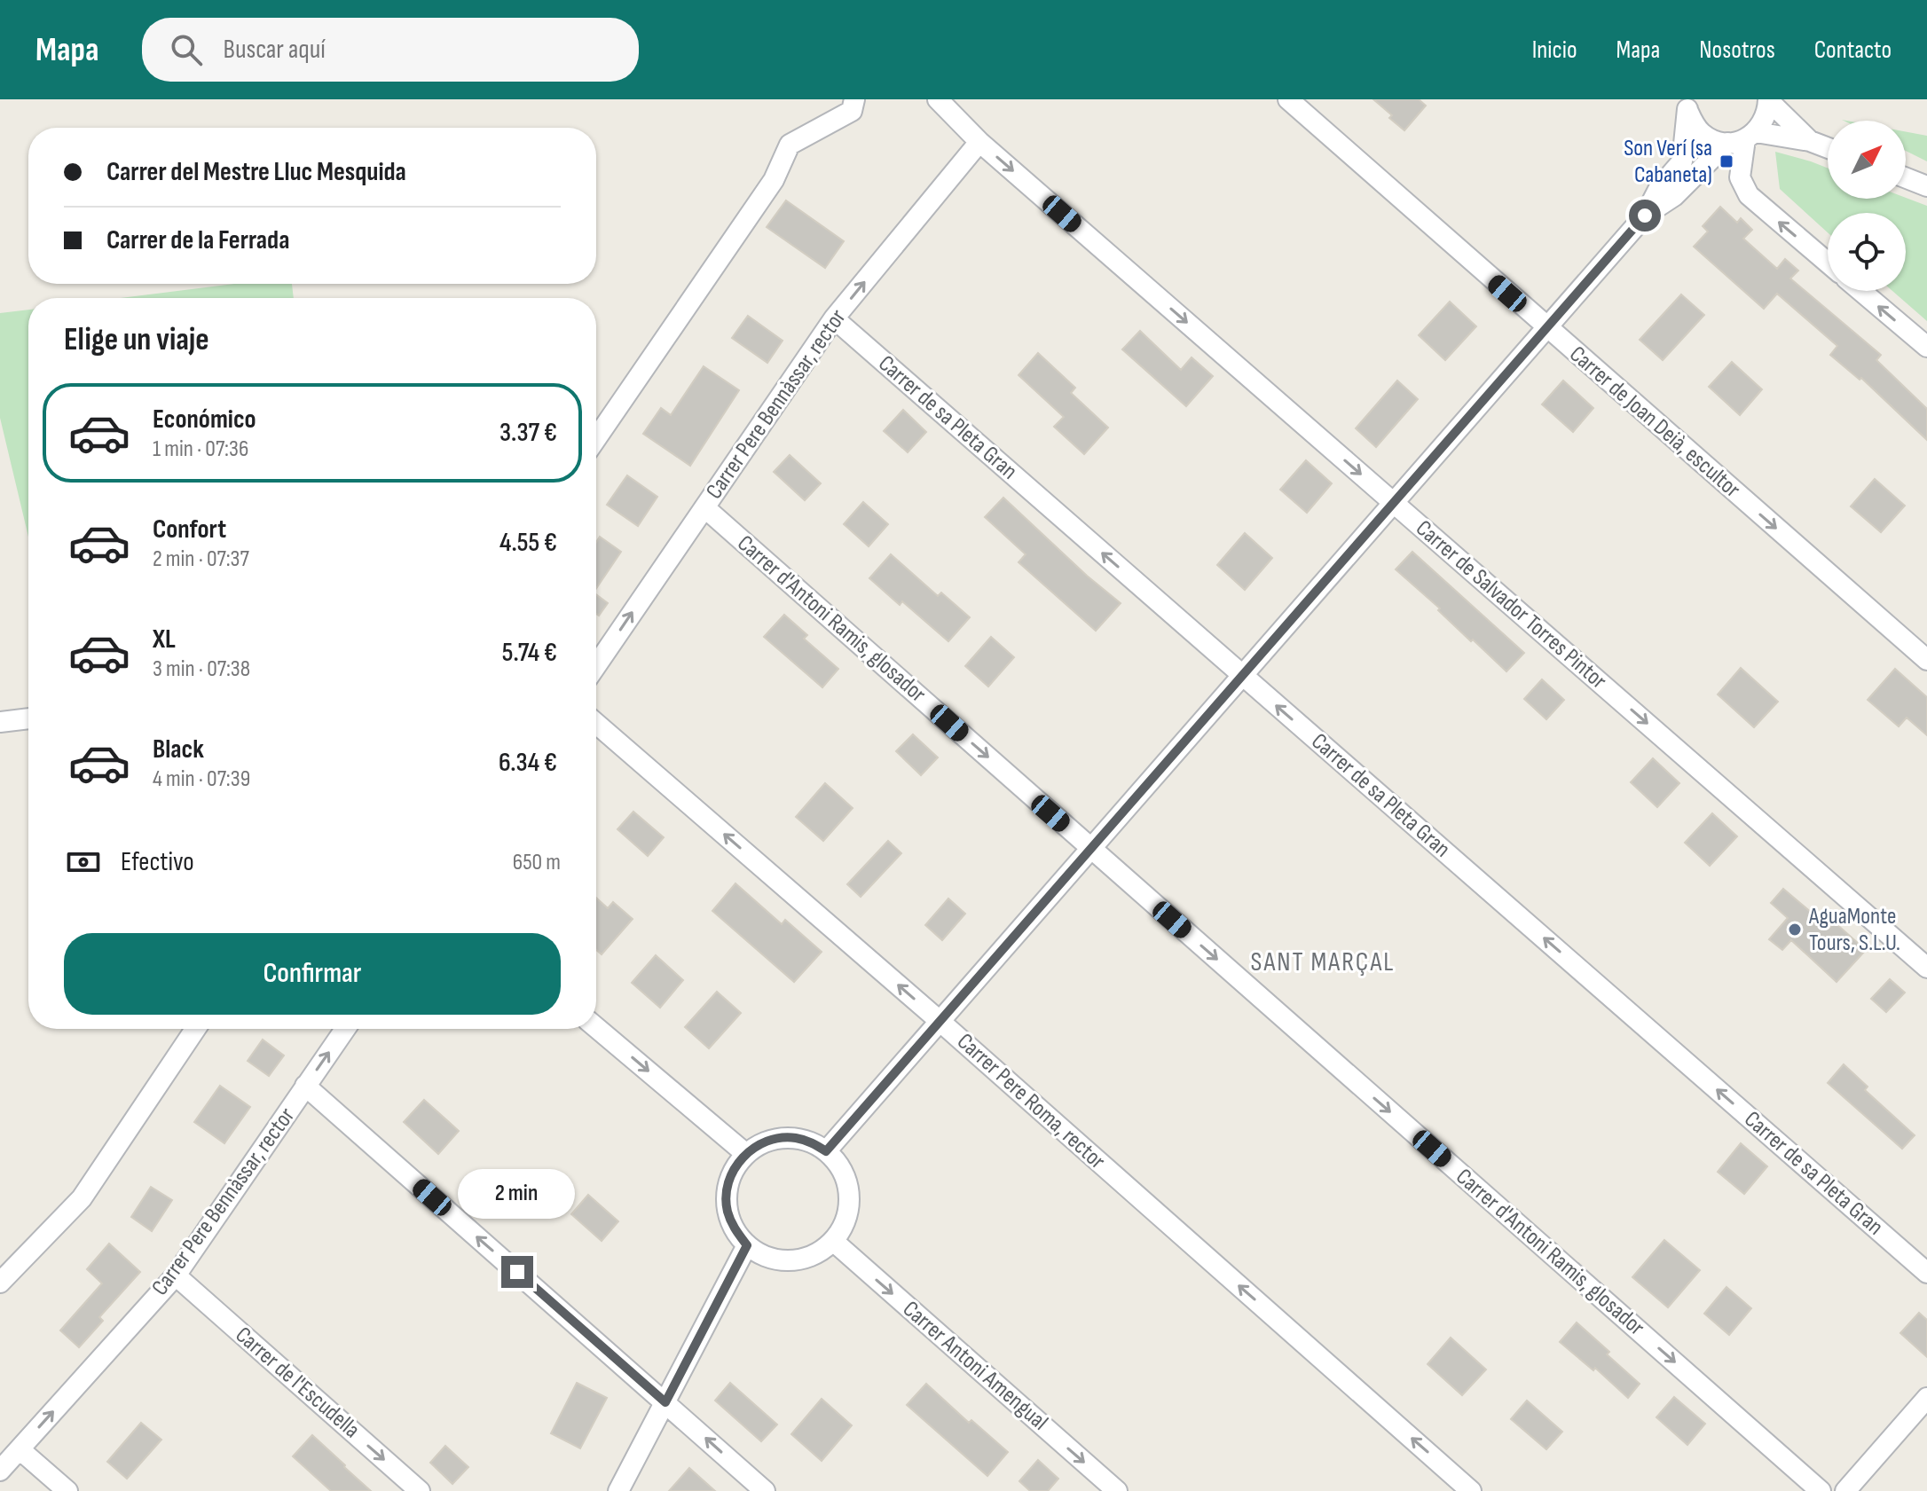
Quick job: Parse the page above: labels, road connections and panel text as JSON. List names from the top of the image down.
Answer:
{
  "streets": {
    "street": [
      "Carrer Pere Bennàssar, rector",
      "Carrer de sa Pleta Gran",
      "Carrer de Joan Deià, escultor",
      "Carrer de Salvador Torres Pintor",
      "Carrer d'Antoni Ramis, glosador",
      "Carrer Pere Roma, rector",
      "Carrer Antoni Amengual",
      "Carrer de l'Escudella"
    ]
  },
  "crossings": [
    ["Carrer Pere Bennàssar, rector", "Carrer de sa Pleta Gran"],
    ["Carrer Pere Bennàssar, rector", "Carrer de Salvador Torres Pintor"],
    ["Carrer Pere Bennàssar, rector", "Carrer d'Antoni Ramis, glosador"],
    ["Carrer Pere Bennàssar, rector", "Carrer de l'Escudella"]
  ],
  "one_way": [
    "Carrer de sa Pleta Gran",
    "Carrer de Joan Deià, escultor",
    "Carrer de Salvador Torres Pintor",
    "Carrer d'Antoni Ramis, glosador",
    "Carrer Pere Roma, rector",
    "Carrer Antoni Amengual",
    "Carrer de l'Escudella"
  ],
  "districts": ["SANT MARÇAL"],
  "places": {
    "transit": ["Son Verí (sa Cabaneta)"],
    "other": ["AguaMonte Tours, S.L.U."]
  },
  "north": "top right",
  "page": {
    "header": "Mapa",
    "search": "Buscar aquí",
    "nav": [
      "Inicio",
      "Mapa",
      "Nosotros",
      "Contacto"
    ],
    "banner": ["Carrer del Mestre Lluc Mesquida", "Carrer de la Ferrada"],
    "heading": "Elige un viaje",
    "list": [
      {
        "name": "Económico",
        "note": "1 min · 07:36",
        "value": "3.37 €"
      },
      {
        "name": "Confort",
        "note": "2 min · 07:37",
        "value": "4.55 €"
      },
      {
        "name": "XL",
        "note": "3 min · 07:38",
        "value": "5.74 €"
      },
      {
        "name": "Black",
        "note": "4 min · 07:39",
        "value": "6.34 €"
      }
    ],
    "pay": ["Efectivo", "650 m"],
    "buttons": "Confirmar",
    "bubble": "2 min"
  }
}
